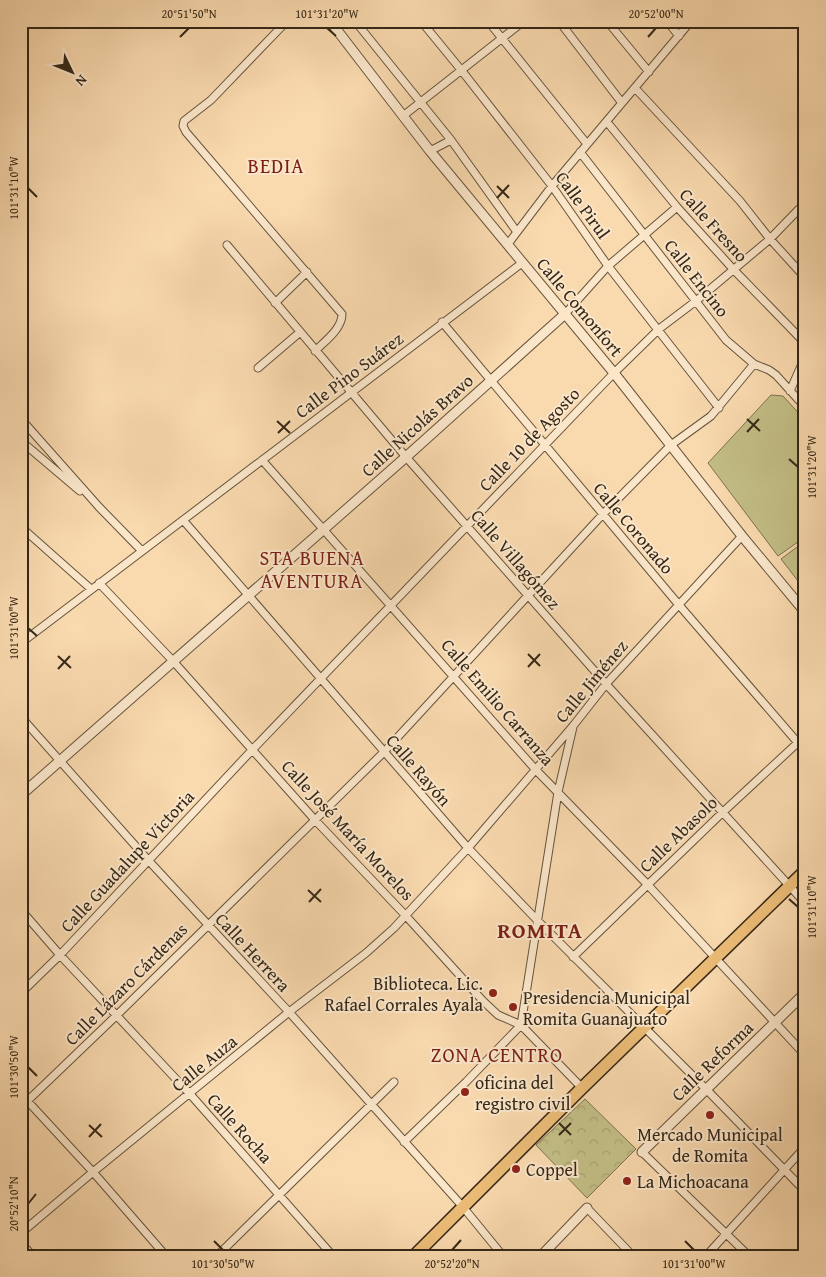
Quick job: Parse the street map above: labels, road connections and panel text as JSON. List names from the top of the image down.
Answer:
{
  "streets": {
    "street": [
      "Calle Pirul",
      "Calle Fresno",
      "Calle Encino",
      "Calle Comonfort",
      "Calle Pino Suárez",
      "Calle Nicolás Bravo",
      "Calle 10 de Agosto",
      "Calle Coronado",
      "Calle Villagómez",
      "Calle Jiménez",
      "Calle Emilio Carranza",
      "Calle Rayón",
      "Calle José María Morelos",
      "Calle Abasolo",
      "Calle Guadalupe Victoria",
      "Calle Herrera",
      "Calle Lázaro Cárdenas",
      "Calle Reforma",
      "Calle Auza",
      "Calle Rocha"
    ]
  },
  "crossings": [
    ["Calle Pirul", "Calle Nicolás Bravo"],
    ["Calle Pirul", "Calle 10 de Agosto"],
    ["Calle Pirul", "Calle Lázaro Cárdenas"],
    ["Calle Fresno", "Calle Nicolás Bravo"],
    ["Calle Fresno", "Calle 10 de Agosto"],
    ["Calle Encino", "Calle Nicolás Bravo"],
    ["Calle Encino", "Calle 10 de Agosto"],
    ["Calle Encino", "Calle Lázaro Cárdenas"],
    ["Calle Comonfort", "Calle Pino Suárez"],
    ["Calle Comonfort", "Calle Nicolás Bravo"],
    ["Calle Comonfort", "Calle 10 de Agosto"],
    ["Calle Comonfort", "Calle Jiménez"],
    ["Calle Comonfort", "Calle Lázaro Cárdenas"],
    ["Calle Pino Suárez", "Calle Coronado"],
    ["Calle Pino Suárez", "Calle Villagómez"],
    ["Calle Pino Suárez", "Calle Emilio Carranza"],
    ["Calle Pino Suárez", "Calle Rayón"],
    ["Calle Pino Suárez", "Calle José María Morelos"],
    ["Calle Nicolás Bravo", "Calle Coronado"],
    ["Calle Nicolás Bravo", "Calle Villagómez"],
    ["Calle Nicolás Bravo", "Calle Emilio Carranza"],
    ["Calle Nicolás Bravo", "Calle Rayón"],
    ["Calle Nicolás Bravo", "Calle José María Morelos"],
    ["Calle Nicolás Bravo", "Calle Herrera"],
    ["Calle 10 de Agosto", "Calle Coronado"],
    ["Calle 10 de Agosto", "Calle Villagómez"],
    ["Calle 10 de Agosto", "Calle Emilio Carranza"],
    ["Calle 10 de Agosto", "Calle Rayón"],
    ["Calle 10 de Agosto", "Calle José María Morelos"],
    ["Calle 10 de Agosto", "Calle Guadalupe Victoria"],
    ["Calle Coronado", "Calle Jiménez"],
    ["Calle Coronado", "Calle Abasolo"],
    ["Calle Coronado", "Calle Lázaro Cárdenas"],
    ["Calle Villagómez", "Calle Jiménez"],
    ["Calle Villagómez", "Calle Abasolo"],
    ["Calle Villagómez", "Calle Lázaro Cárdenas"],
    ["Calle Jiménez", "Calle Emilio Carranza"],
    ["Calle Jiménez", "Calle Rayón"],
    ["Calle Jiménez", "Calle José María Morelos"],
    ["Calle Jiménez", "Calle Auza"],
    ["Calle Emilio Carranza", "Calle Abasolo"],
    ["Calle Emilio Carranza", "Calle Lázaro Cárdenas"],
    ["Calle Emilio Carranza", "Calle Reforma"],
    ["Calle Rayón", "Calle Abasolo"],
    ["Calle Rayón", "Calle Lázaro Cárdenas"],
    ["Calle Rayón", "Calle Reforma"],
    ["Calle José María Morelos", "Calle Guadalupe Victoria"],
    ["Calle José María Morelos", "Calle Lázaro Cárdenas"],
    ["Calle José María Morelos", "Calle Auza"],
    ["Calle Guadalupe Victoria", "Calle Herrera"],
    ["Calle Guadalupe Victoria", "Calle Rocha"],
    ["Calle Herrera", "Calle Lázaro Cárdenas"],
    ["Calle Herrera", "Calle Auza"],
    ["Calle Lázaro Cárdenas", "Calle Rocha"],
    ["Calle Auza", "Calle Rocha"]
  ],
  "districts": [
    "BEDIA",
    "STA BUENA AVENTURA",
    "ROMITA",
    "ZONA CENTRO"
  ],
  "places": [
    "Biblioteca. Lic. Rafael Corrales Ayala",
    "Presidencia Municipal Romita Guanajuato",
    "oficina del registro civil",
    "Mercado Municipal de Romita",
    "Coppel",
    "La Michoacana"
  ],
  "north": "bottom right",
  "coordinates": [
    "20°51'50\"N",
    "101°31'20\"W",
    "20°52'00\"N",
    "101°31'10\"W",
    "101°31'00\"W",
    "101°30'50\"W",
    "20°52'10\"N",
    "20°52'20\"N"
  ]
}
